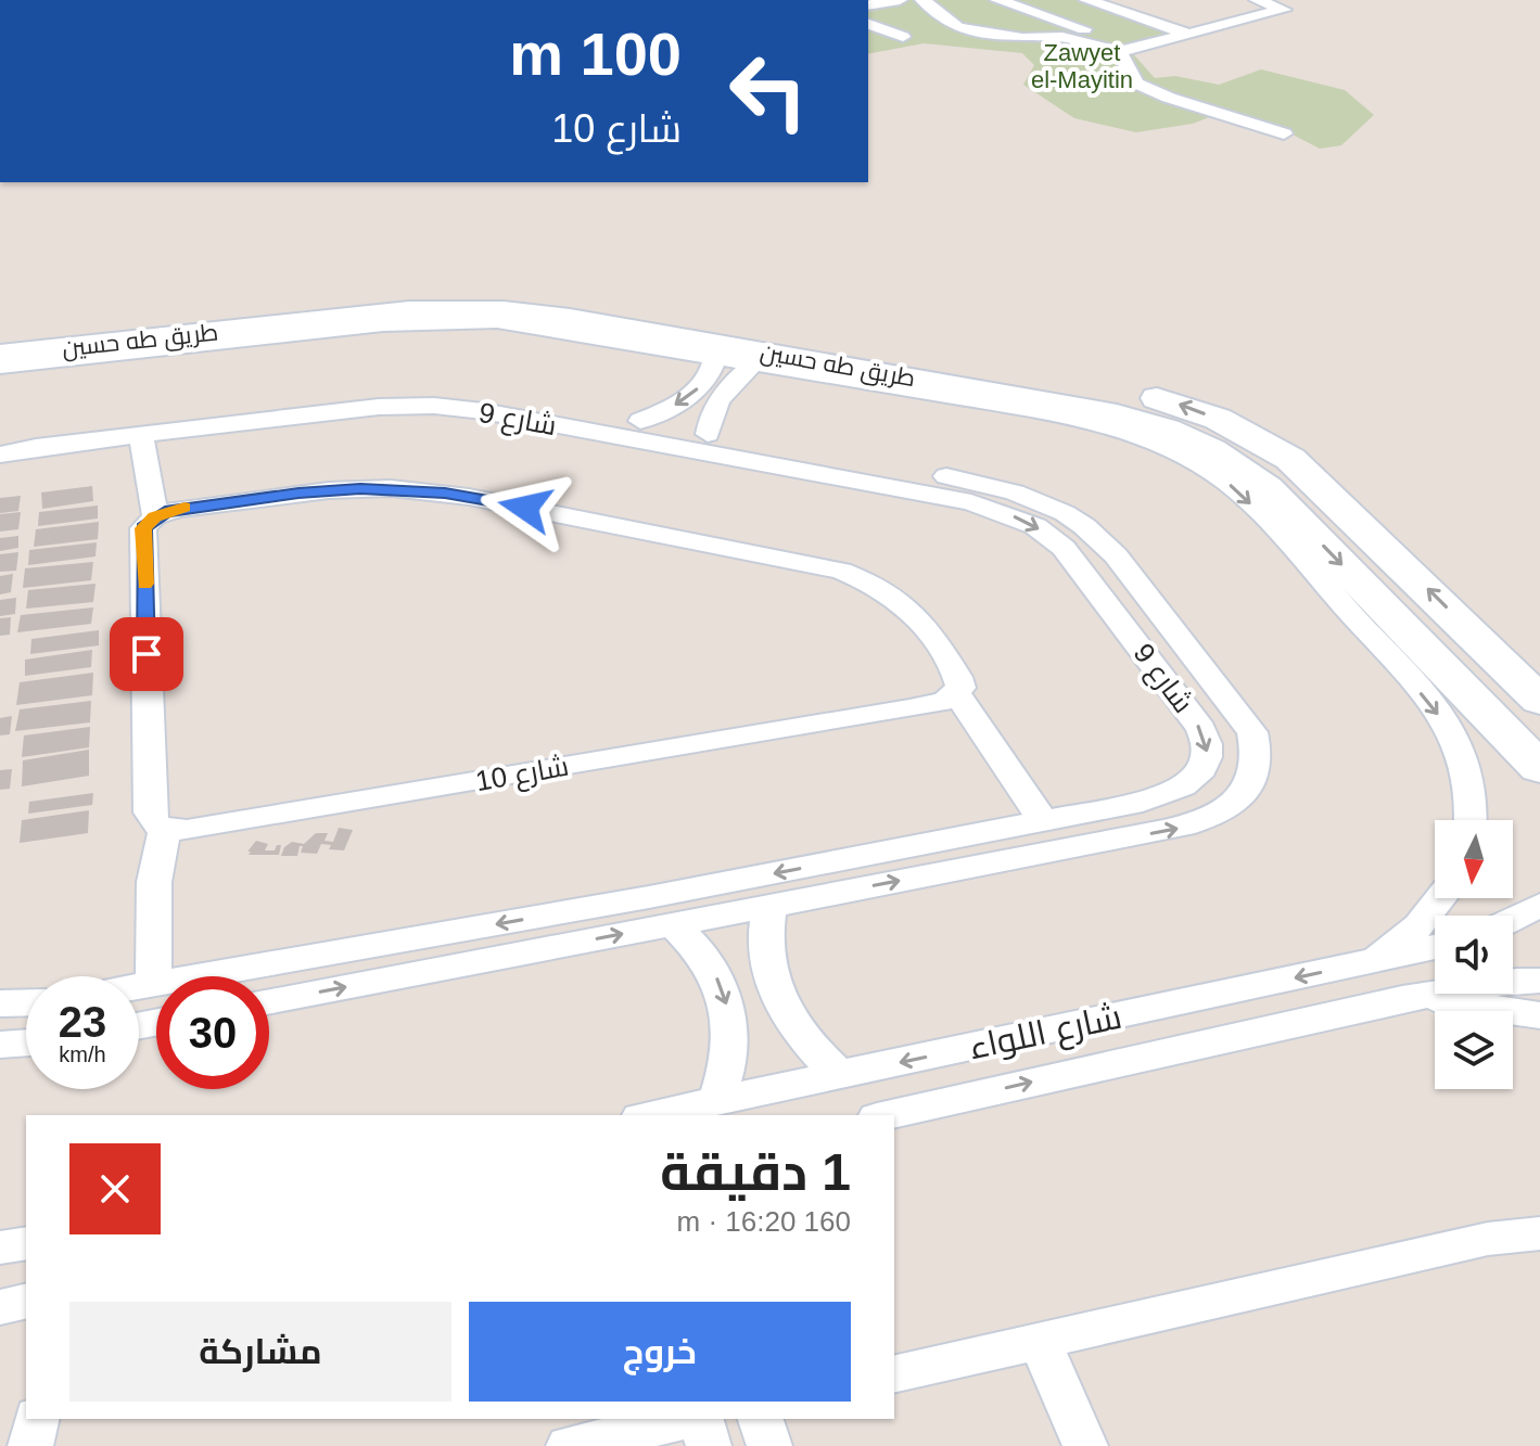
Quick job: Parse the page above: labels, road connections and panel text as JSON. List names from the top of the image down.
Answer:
{
  "streets": {
    "main road": ["طريق طه حسين"],
    "street": ["شارع 9", "شارع 10", "شارع اللواء"]
  },
  "parks": ["Zawyet el-Mayitin"],
  "north": "bottom",
  "page": {
    "turn": ["100 m", "شارع 10"],
    "speed": "23 km/h",
    "limit": "30",
    "heading": ["1 دقيقة", "160 m · 16:20"],
    "buttons": ["خروج", "مشاركة"]
  }
}
